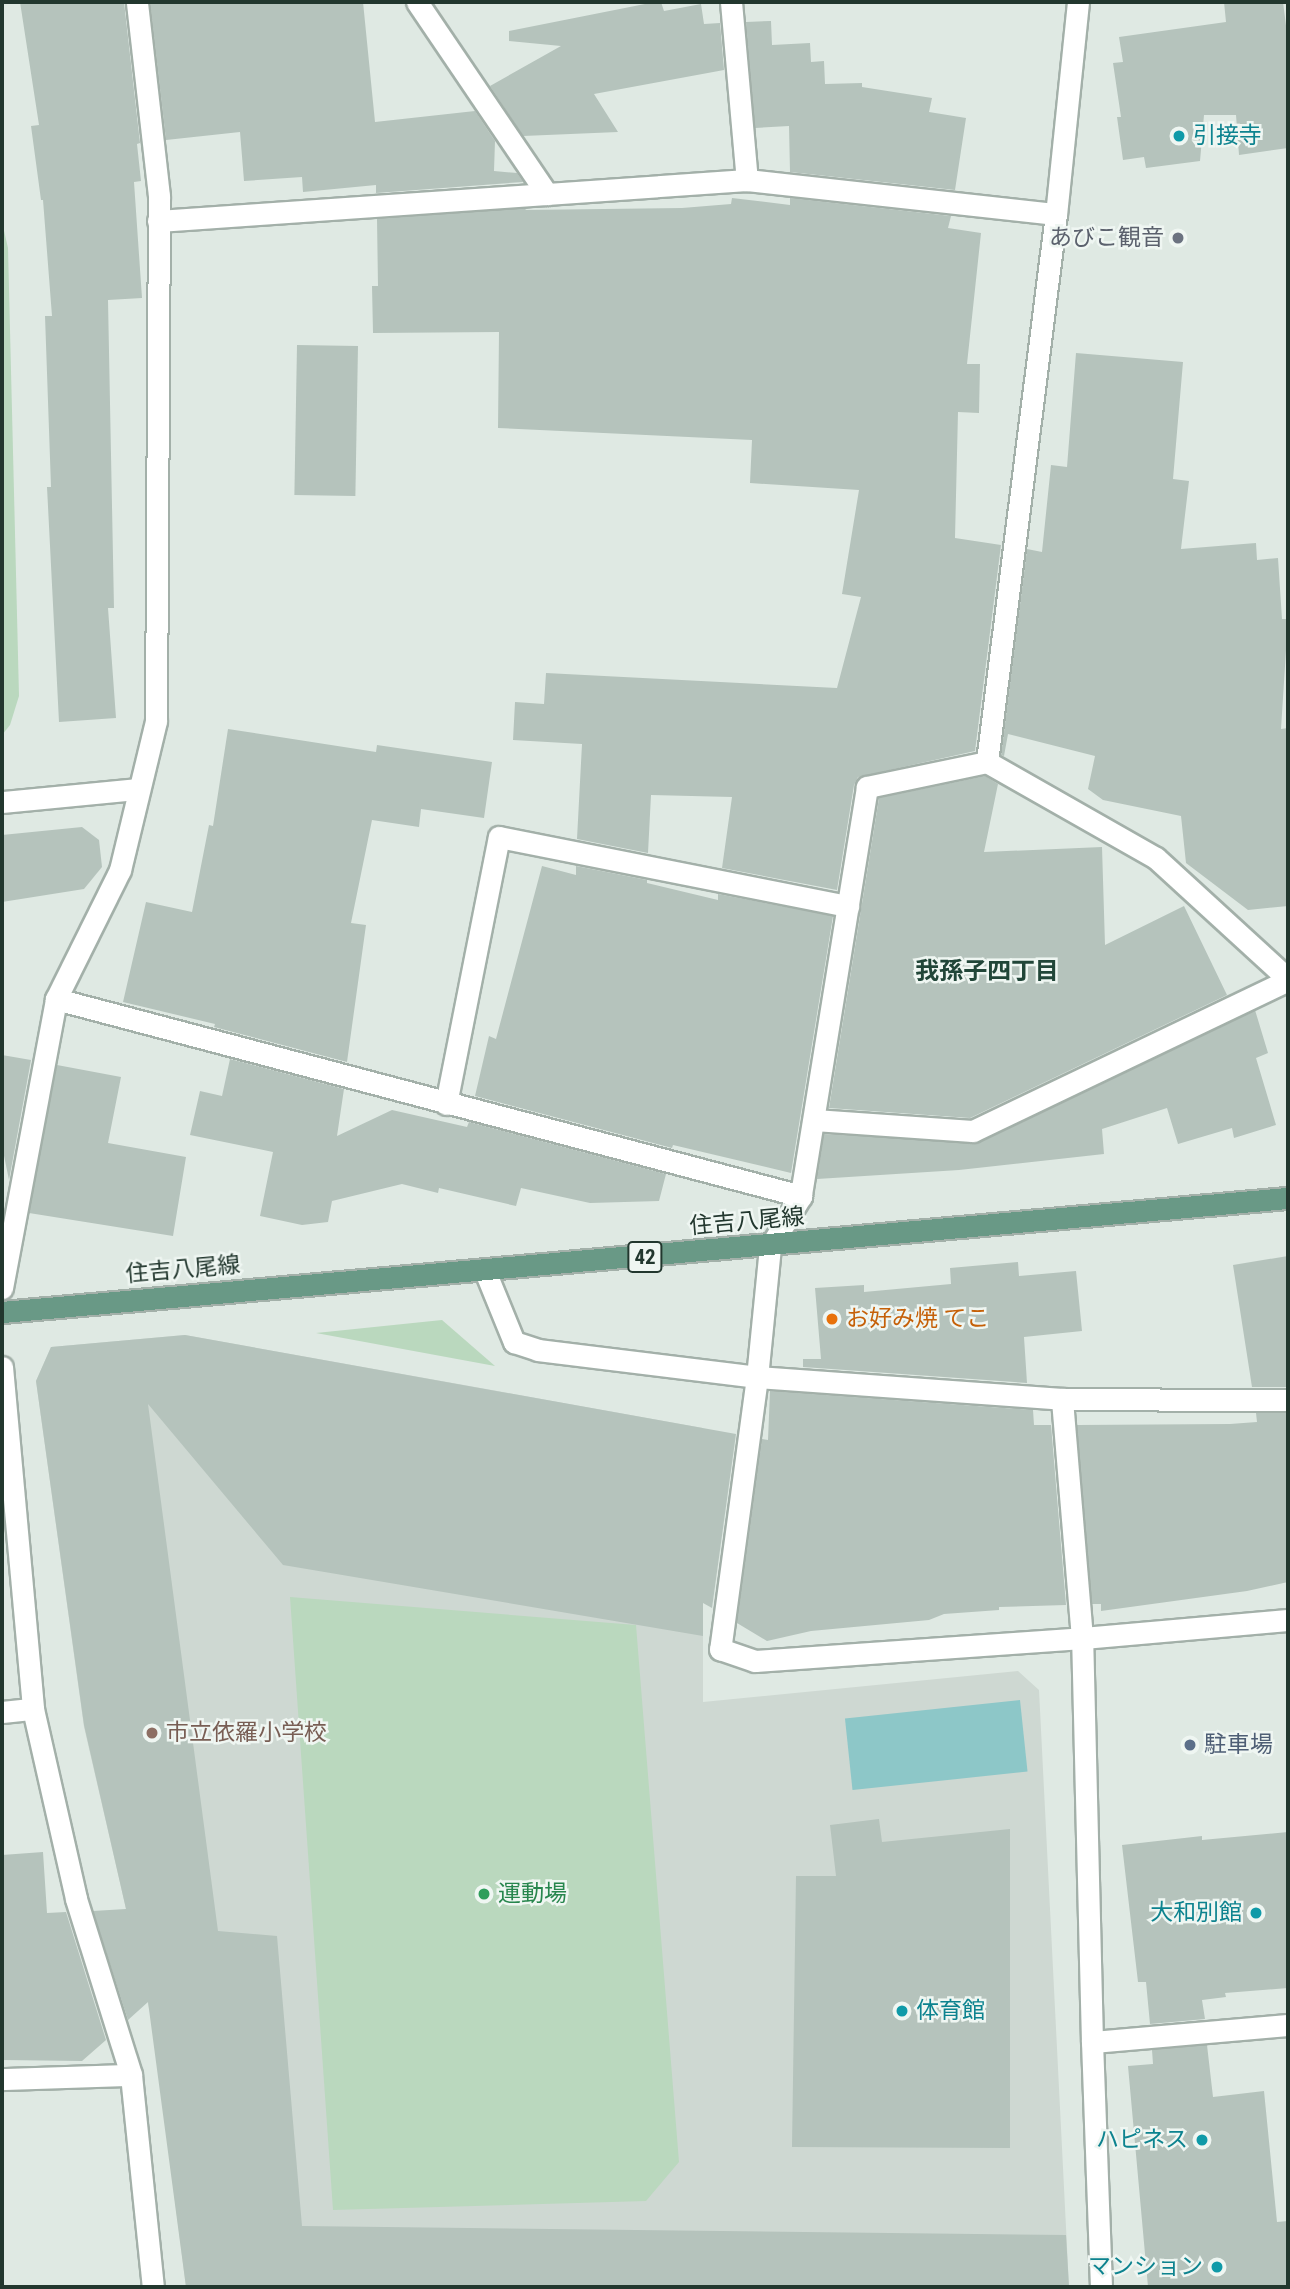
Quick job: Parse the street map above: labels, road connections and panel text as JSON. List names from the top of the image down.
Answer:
{
  "streets": {
    "main road": ["住吉八尾線", "42"]
  },
  "districts": ["我孫子四丁目"],
  "places": [
    "引接寺",
    "あびこ観音",
    "お好み焼 てこ",
    "市立依羅小学校",
    "駐車場",
    "運動場",
    "大和別館",
    "体育館",
    "ハピネス",
    "マンション"
  ]
}
